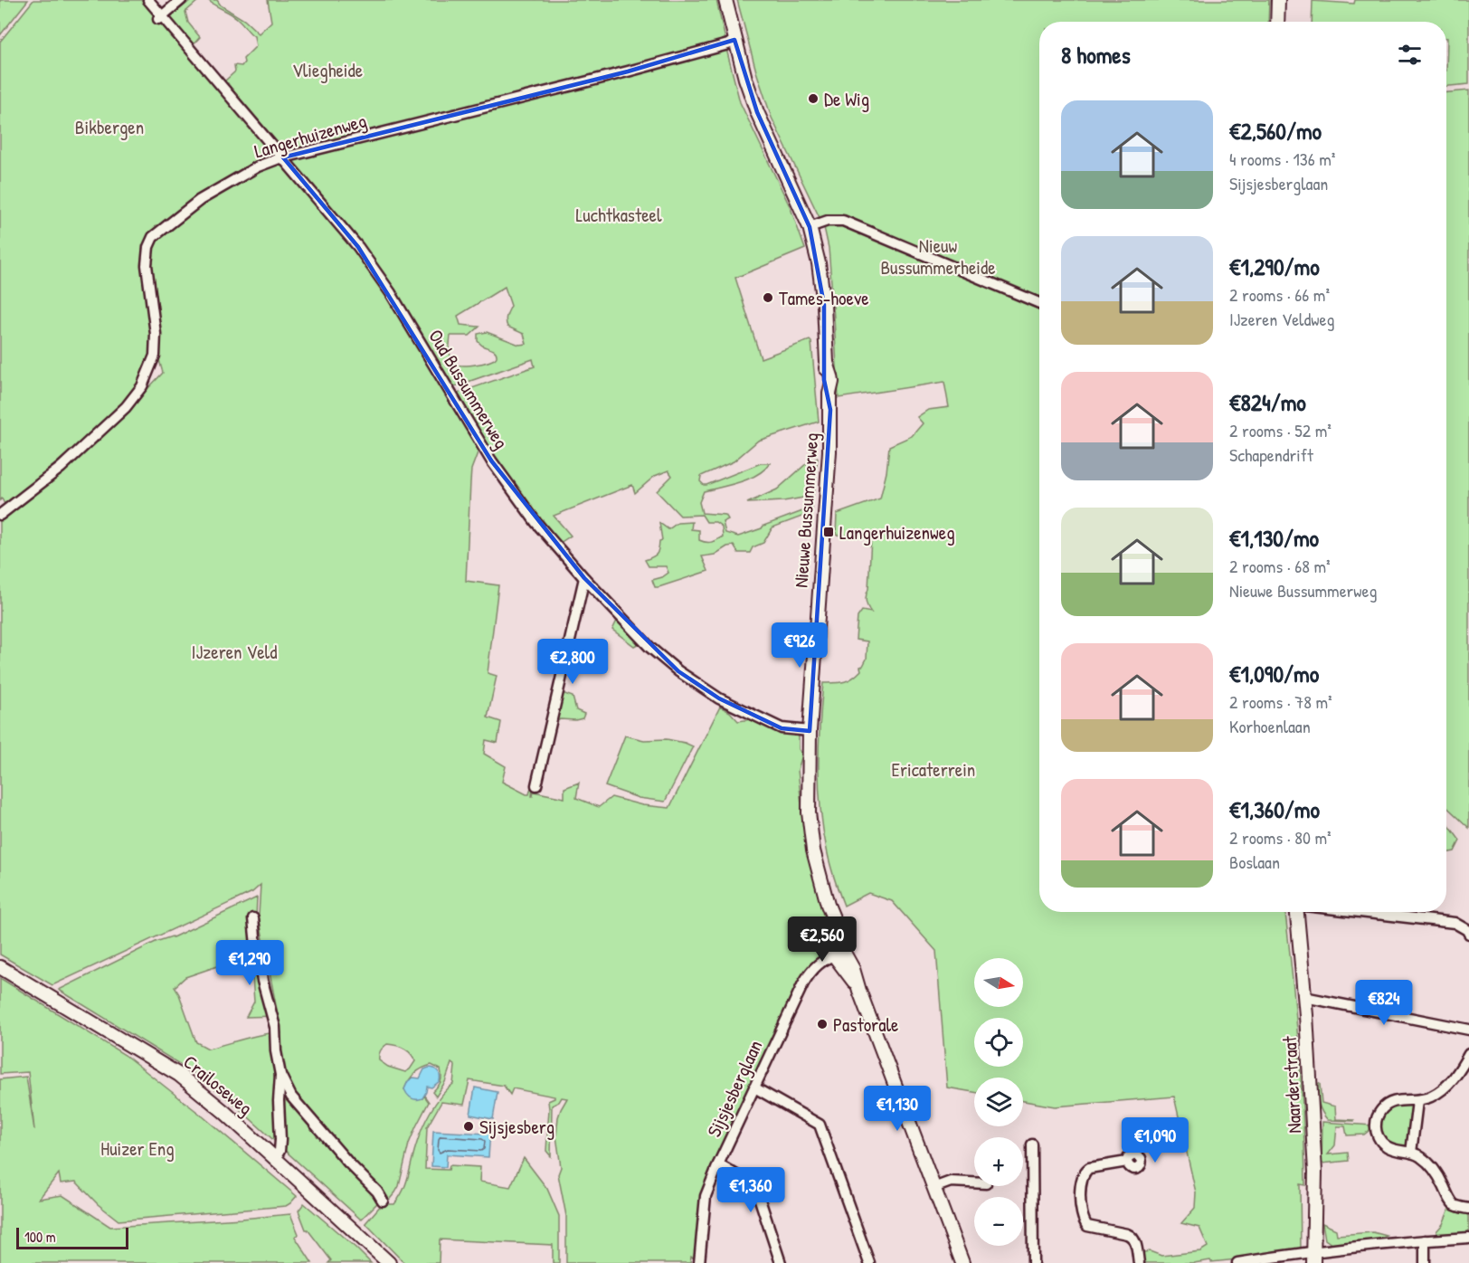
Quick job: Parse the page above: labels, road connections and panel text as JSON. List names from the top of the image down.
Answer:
{
  "streets": {
    "main road": ["Nieuwe Bussummerweg", "Crailoseweg", "Naarderstraat"],
    "street": ["Langerhuizenweg", "Oud Bussummerweg", "Sijsjesberglaan"]
  },
  "crossings": [
    ["Langerhuizenweg", "Oud Bussummerweg"],
    ["Langerhuizenweg", "Nieuwe Bussummerweg"],
    ["Oud Bussummerweg", "Nieuwe Bussummerweg"],
    ["Nieuwe Bussummerweg", "Sijsjesberglaan"]
  ],
  "parks": [
    "Vliegheide",
    "Bikbergen",
    "Luchtkasteel",
    "Nieuw Bussummerheide",
    "IJzeren Veld",
    "Ericaterrein",
    "Huizer Eng"
  ],
  "places": {
    "other": [
      "De Wig",
      "Tames-hoeve",
      "Pastorale",
      "Sijsjesberg"
    ],
    "transit": ["Langerhuizenweg"]
  },
  "scale_bar": "100 m",
  "north": "right",
  "page": {
    "heading": "8 homes",
    "list": [
      {
        "name": "€2,560/mo",
        "note": "4 rooms · 136 m² · Sijsjesberglaan"
      },
      {
        "name": "€1,290/mo",
        "note": "2 rooms · 66 m² · IJzeren Veldweg"
      },
      {
        "name": "€824/mo",
        "note": "2 rooms · 52 m² · Schapendrift"
      },
      {
        "name": "€1,130/mo",
        "note": "2 rooms · 68 m² · Nieuwe Bussummerweg"
      },
      {
        "name": "€1,090/mo",
        "note": "2 rooms · 78 m² · Korhoenlaan"
      },
      {
        "name": "€1,360/mo",
        "note": "2 rooms · 80 m² · Boslaan"
      }
    ],
    "price": [
      "€926",
      "€2,800",
      "€2,560",
      "€1,290",
      "€824",
      "€1,130",
      "€1,090",
      "€1,360"
    ],
    "map_buttons": ["+", "−"],
    "scale": "100 m"
  }
}
